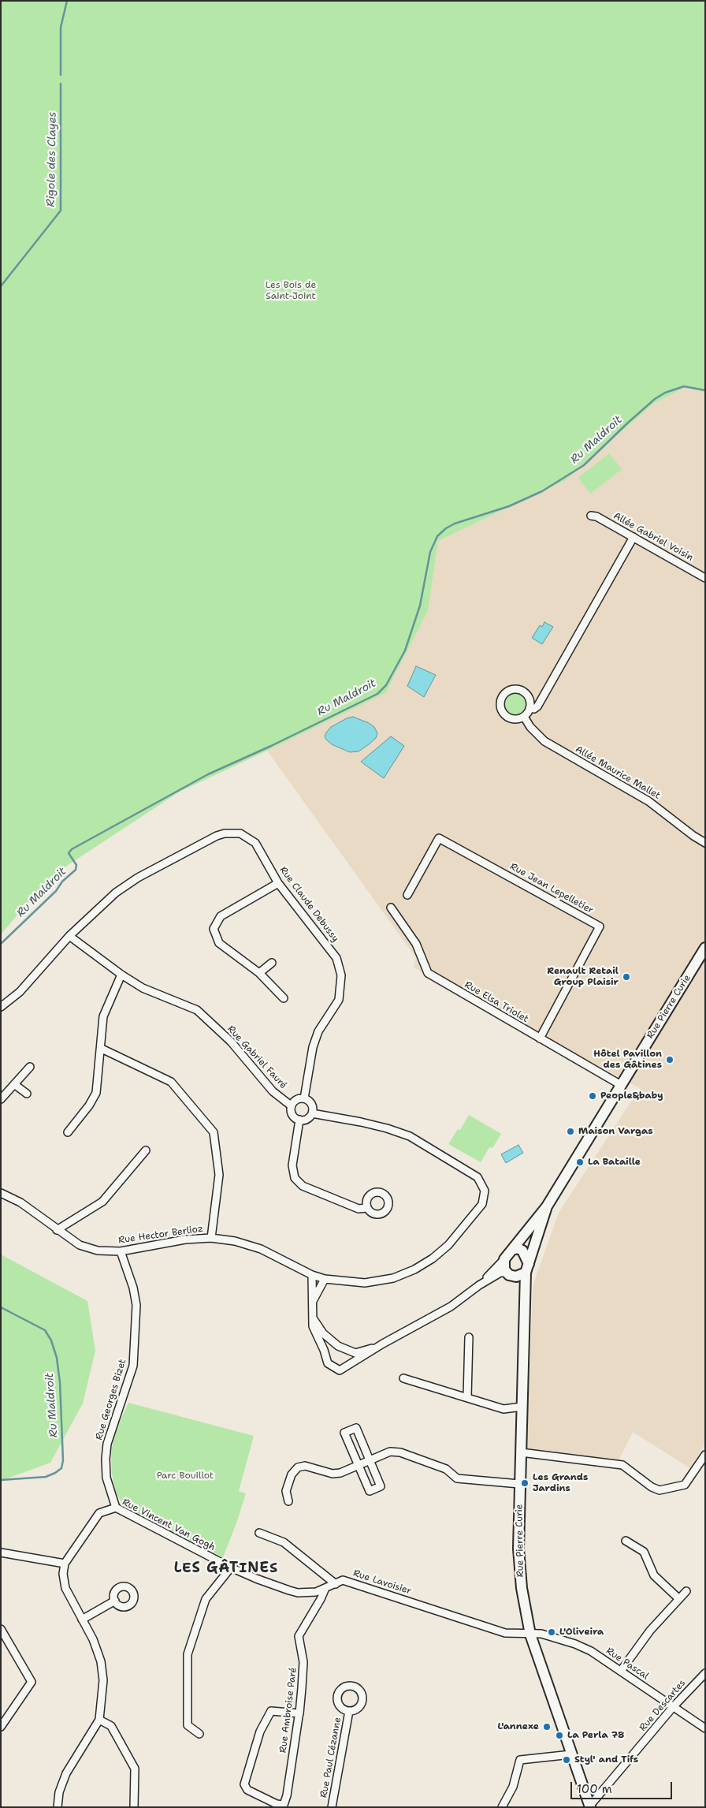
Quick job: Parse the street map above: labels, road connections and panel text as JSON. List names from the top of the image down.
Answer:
{
  "streets": {
    "street": [
      "Allée Gabriel Voisin",
      "Allée Maurice Mallet",
      "Rue Jean Lepelletier",
      "Rue Claude Debussy",
      "Rue Elsa Triolet",
      "Rue Pierre Curie",
      "Rue Gabriel Fauré",
      "Rue Hector Berlioz",
      "Rue Georges Bizet",
      "Rue Vincent Van Gogh",
      "Rue Lavoisier",
      "Rue Pascal",
      "Rue Descartes",
      "Rue Ambroise Paré",
      "Rue Paul Cézanne"
    ]
  },
  "crossings": [
    ["Rue Jean Lepelletier", "Rue Elsa Triolet"],
    ["Rue Claude Debussy", "Rue Gabriel Fauré"],
    ["Rue Claude Debussy", "Rue Hector Berlioz"],
    ["Rue Elsa Triolet", "Rue Pierre Curie"],
    ["Rue Pierre Curie", "Rue Lavoisier"],
    ["Rue Pierre Curie", "Rue Pascal"],
    ["Rue Pierre Curie", "Rue Descartes"],
    ["Rue Gabriel Fauré", "Rue Hector Berlioz"],
    ["Rue Hector Berlioz", "Rue Georges Bizet"],
    ["Rue Georges Bizet", "Rue Vincent Van Gogh"],
    ["Rue Vincent Van Gogh", "Rue Lavoisier"],
    ["Rue Lavoisier", "Rue Pascal"],
    ["Rue Lavoisier", "Rue Ambroise Paré"],
    ["Rue Pascal", "Rue Descartes"]
  ],
  "districts": ["LES GÂTINES"],
  "water": ["Rigole des Clayes", "Ru Maldroit"],
  "parks": ["Les Bois de Saint-Joint", "Parc Bouillot"],
  "places": [
    "Renault Retail Group Plaisir",
    "Hôtel Pavillon des Gâtines",
    "People&baby",
    "Maison Vargas",
    "La Bataille",
    "Les Grands Jardins",
    "L'Oliveira",
    "L'annexe",
    "La Perla 78",
    "Styl' and Tifs"
  ],
  "scale_bar": "100 m"
}
